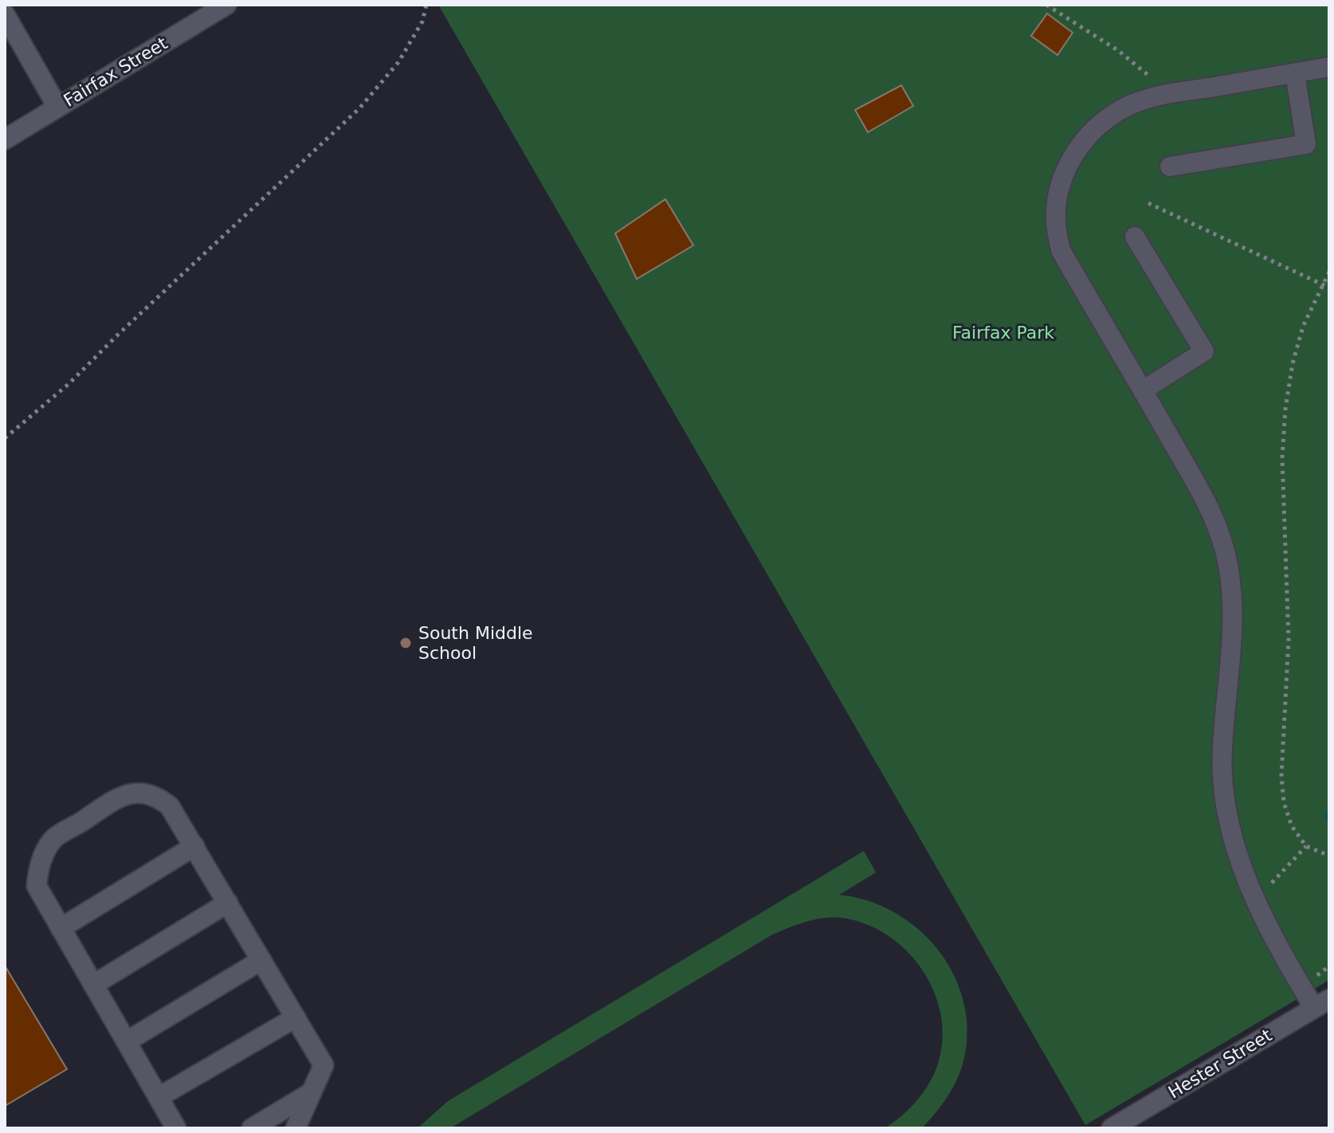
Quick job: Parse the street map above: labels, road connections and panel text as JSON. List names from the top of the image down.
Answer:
{
  "streets": {
    "street": ["Fairfax Street", "Hester Street"]
  },
  "parks": ["Fairfax Park"],
  "places": ["South Middle School"]
}
